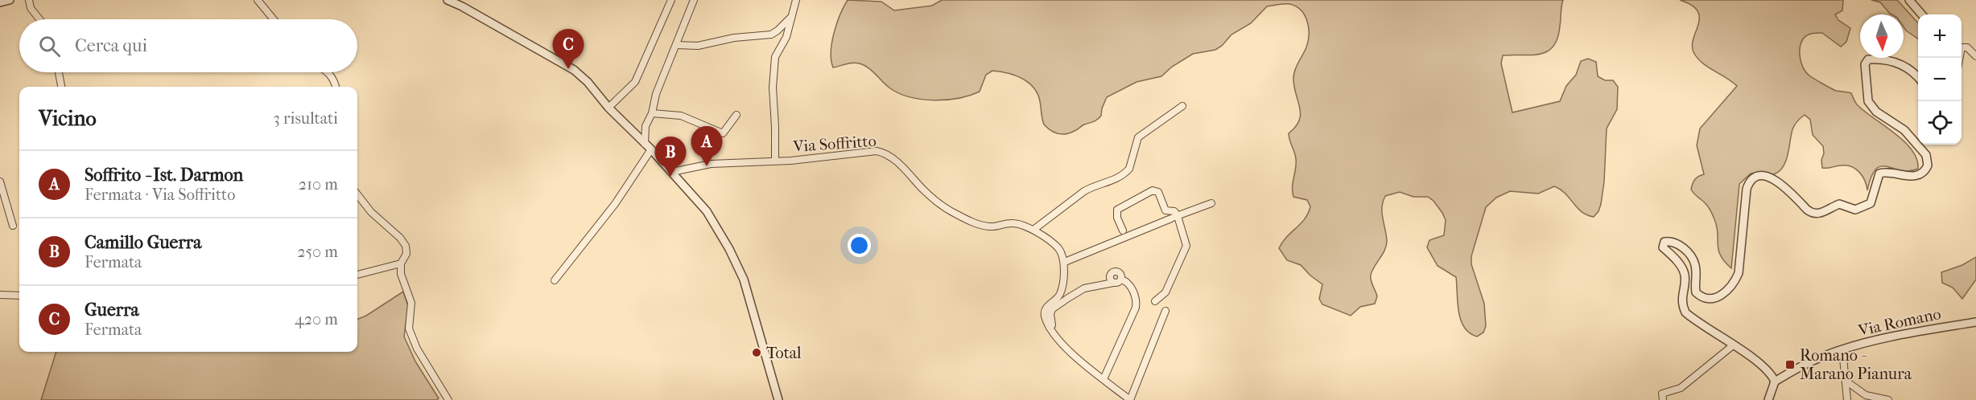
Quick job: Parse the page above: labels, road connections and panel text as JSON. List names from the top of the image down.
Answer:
{
  "streets": {
    "street": ["Via Soffritto", "Via Romano"]
  },
  "places": {
    "other": ["Total"],
    "transit": ["Romano - Marano Pianura"]
  },
  "north": "bottom",
  "page": {
    "map_buttons": ["+", "−"],
    "search": "Cerca qui",
    "pins": ["C", "A", "B"],
    "heading": ["Vicino", "3 risultati"],
    "list": [
      {
        "mark": "A",
        "name": "Soffrito - Ist. Darmon",
        "note": "Fermata · Via Soffritto",
        "value": "210 m"
      },
      {
        "mark": "B",
        "name": "Camillo Guerra",
        "note": "Fermata",
        "value": "250 m"
      },
      {
        "mark": "C",
        "name": "Guerra",
        "note": "Fermata",
        "value": "420 m"
      }
    ]
  }
}
